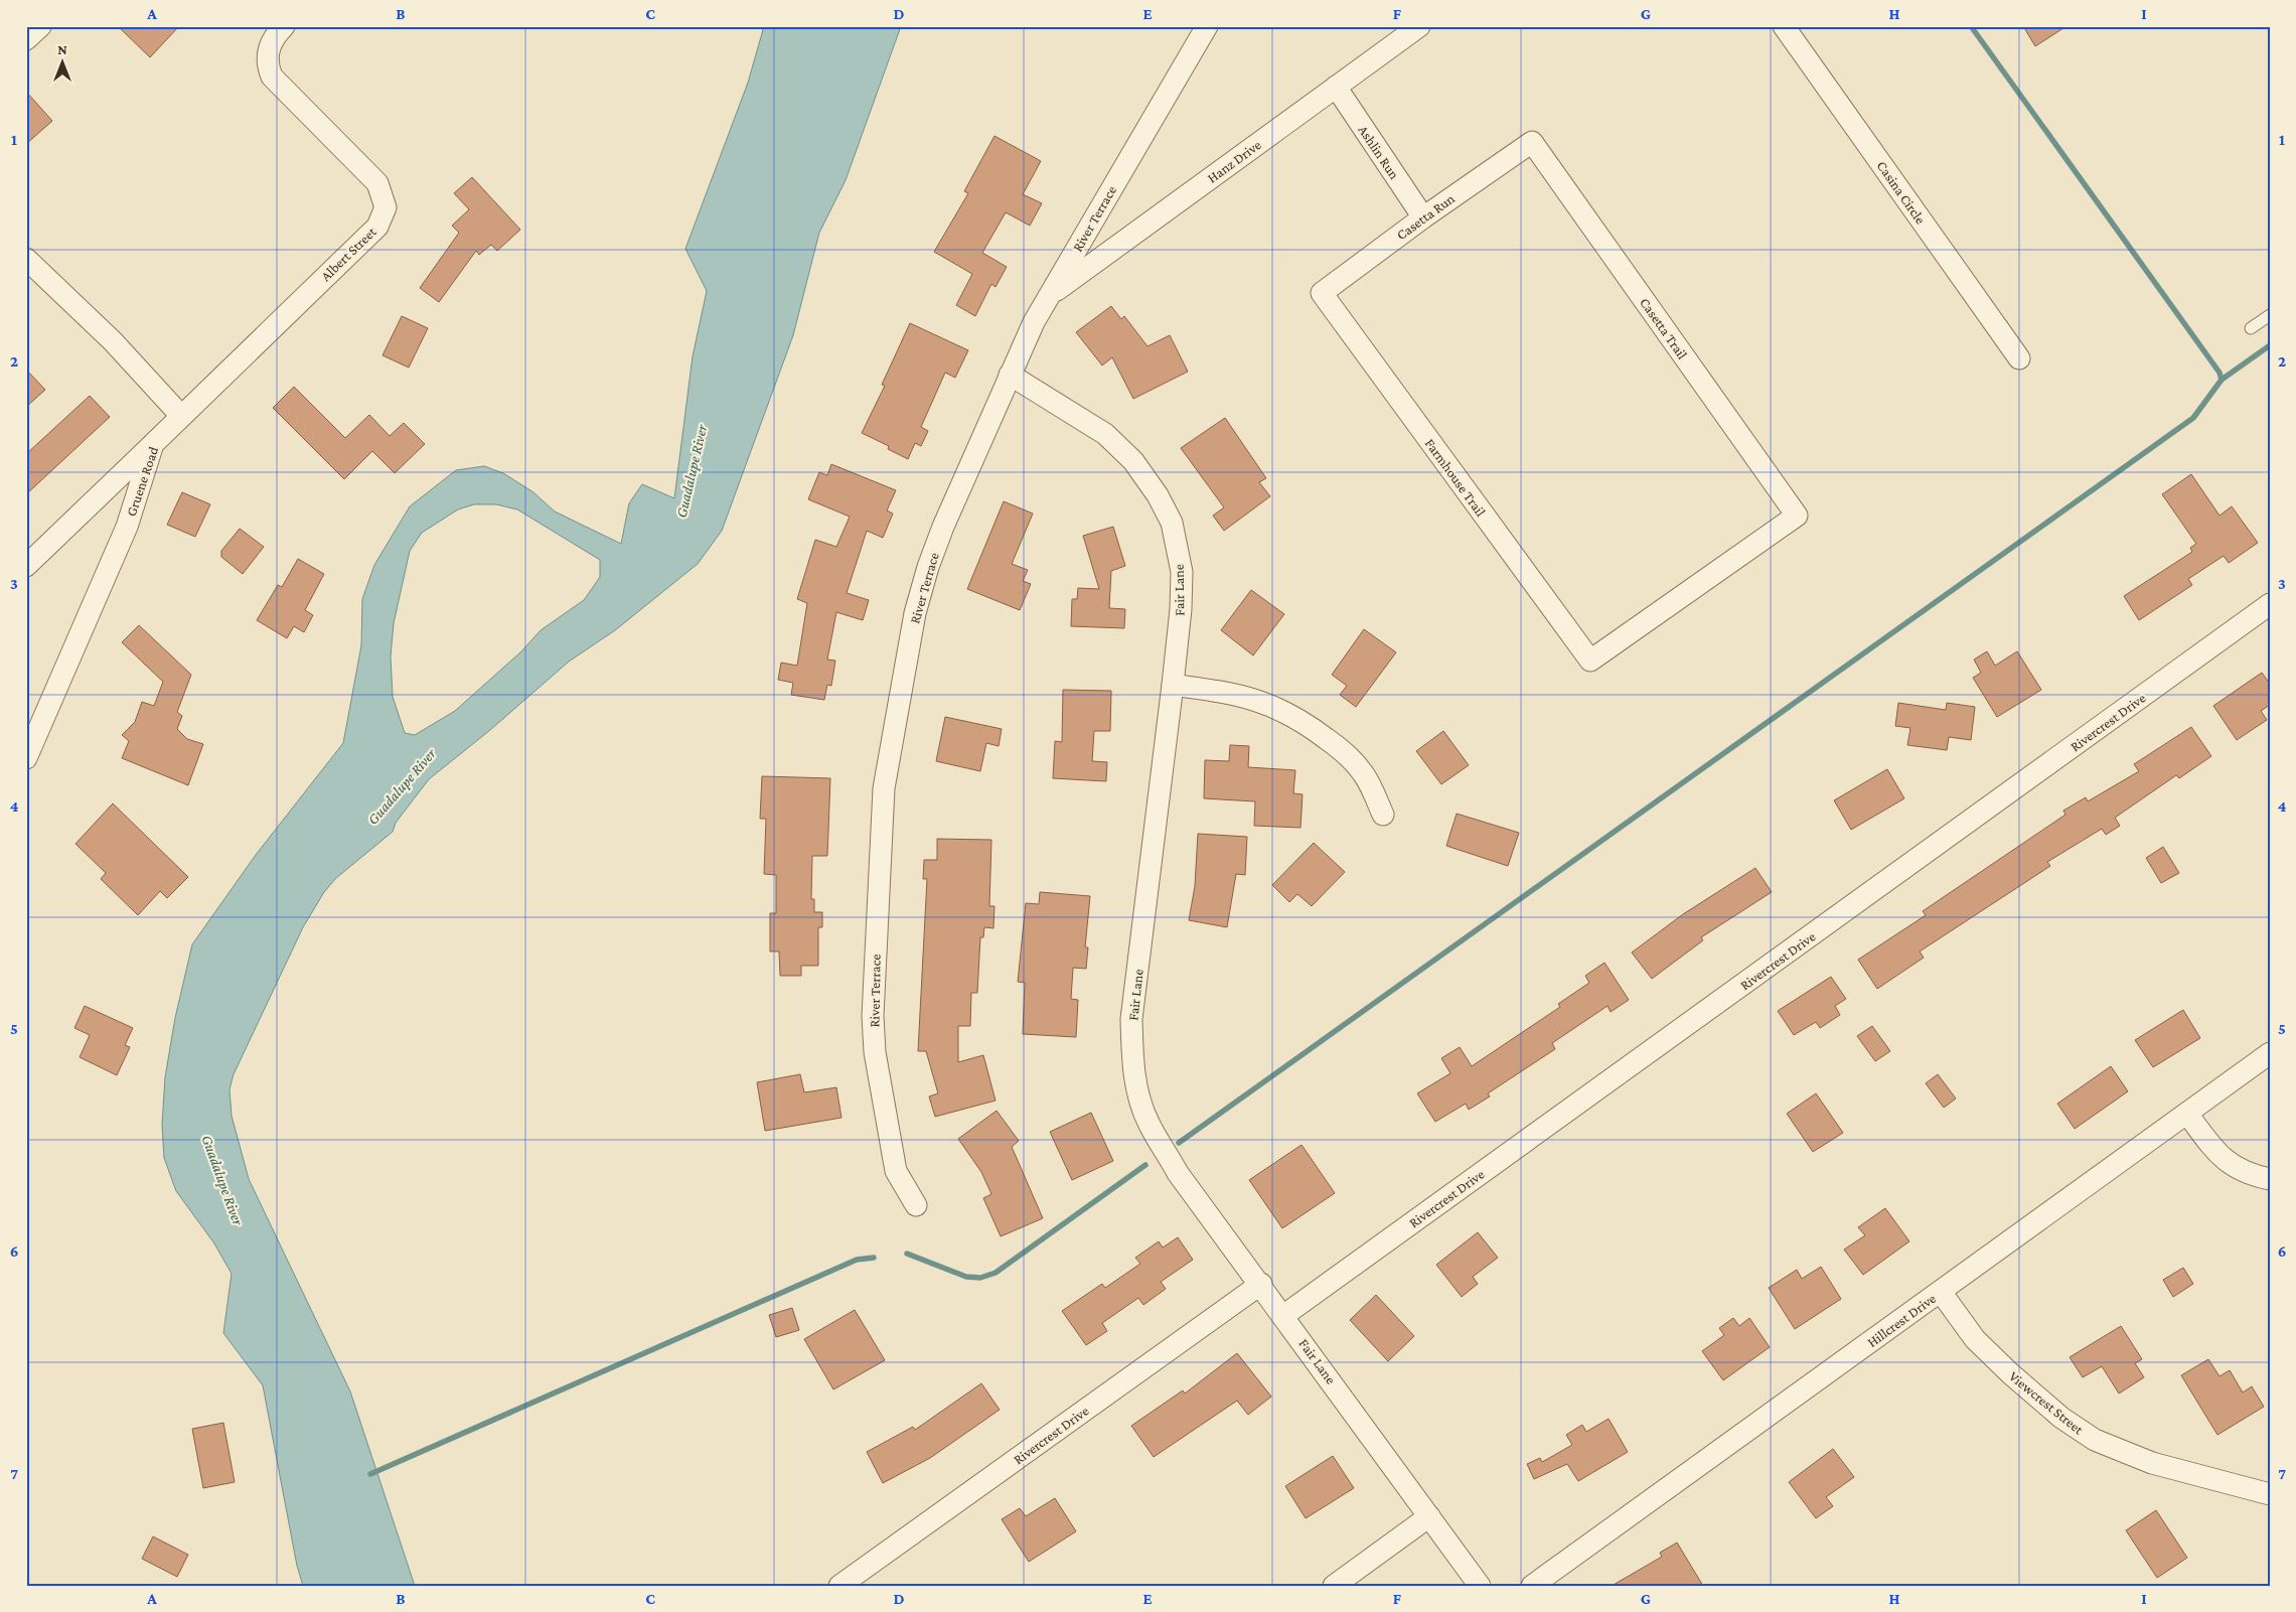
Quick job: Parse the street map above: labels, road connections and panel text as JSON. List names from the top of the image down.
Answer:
{
  "streets": {
    "street": [
      "Ashlin Run",
      "Hanz Drive",
      "Casina Circle",
      "Casetta Run",
      "River Terrace",
      "Albert Street",
      "Casetta Trail",
      "Farmhouse Trail",
      "Gruene Road",
      "Fair Lane",
      "Rivercrest Drive",
      "Hillcrest Drive",
      "Viewcrest Street"
    ]
  },
  "crossings": [
    ["Ashlin Run", "Hanz Drive"],
    ["Ashlin Run", "Casetta Run"],
    ["Hanz Drive", "River Terrace"],
    ["Casetta Run", "Casetta Trail"],
    ["Casetta Run", "Farmhouse Trail"],
    ["River Terrace", "Fair Lane"],
    ["Albert Street", "Gruene Road"],
    ["Casetta Trail", "Farmhouse Trail"],
    ["Fair Lane", "Rivercrest Drive"],
    ["Hillcrest Drive", "Viewcrest Street"]
  ],
  "water": ["Guadalupe River"],
  "north": "top",
  "grid": {
    "columns": [
      "A",
      "B",
      "C",
      "D",
      "E",
      "F",
      "G",
      "H",
      "I"
    ],
    "rows": [
      "1",
      "2",
      "3",
      "4",
      "5",
      "6",
      "7"
    ]
  }
}
